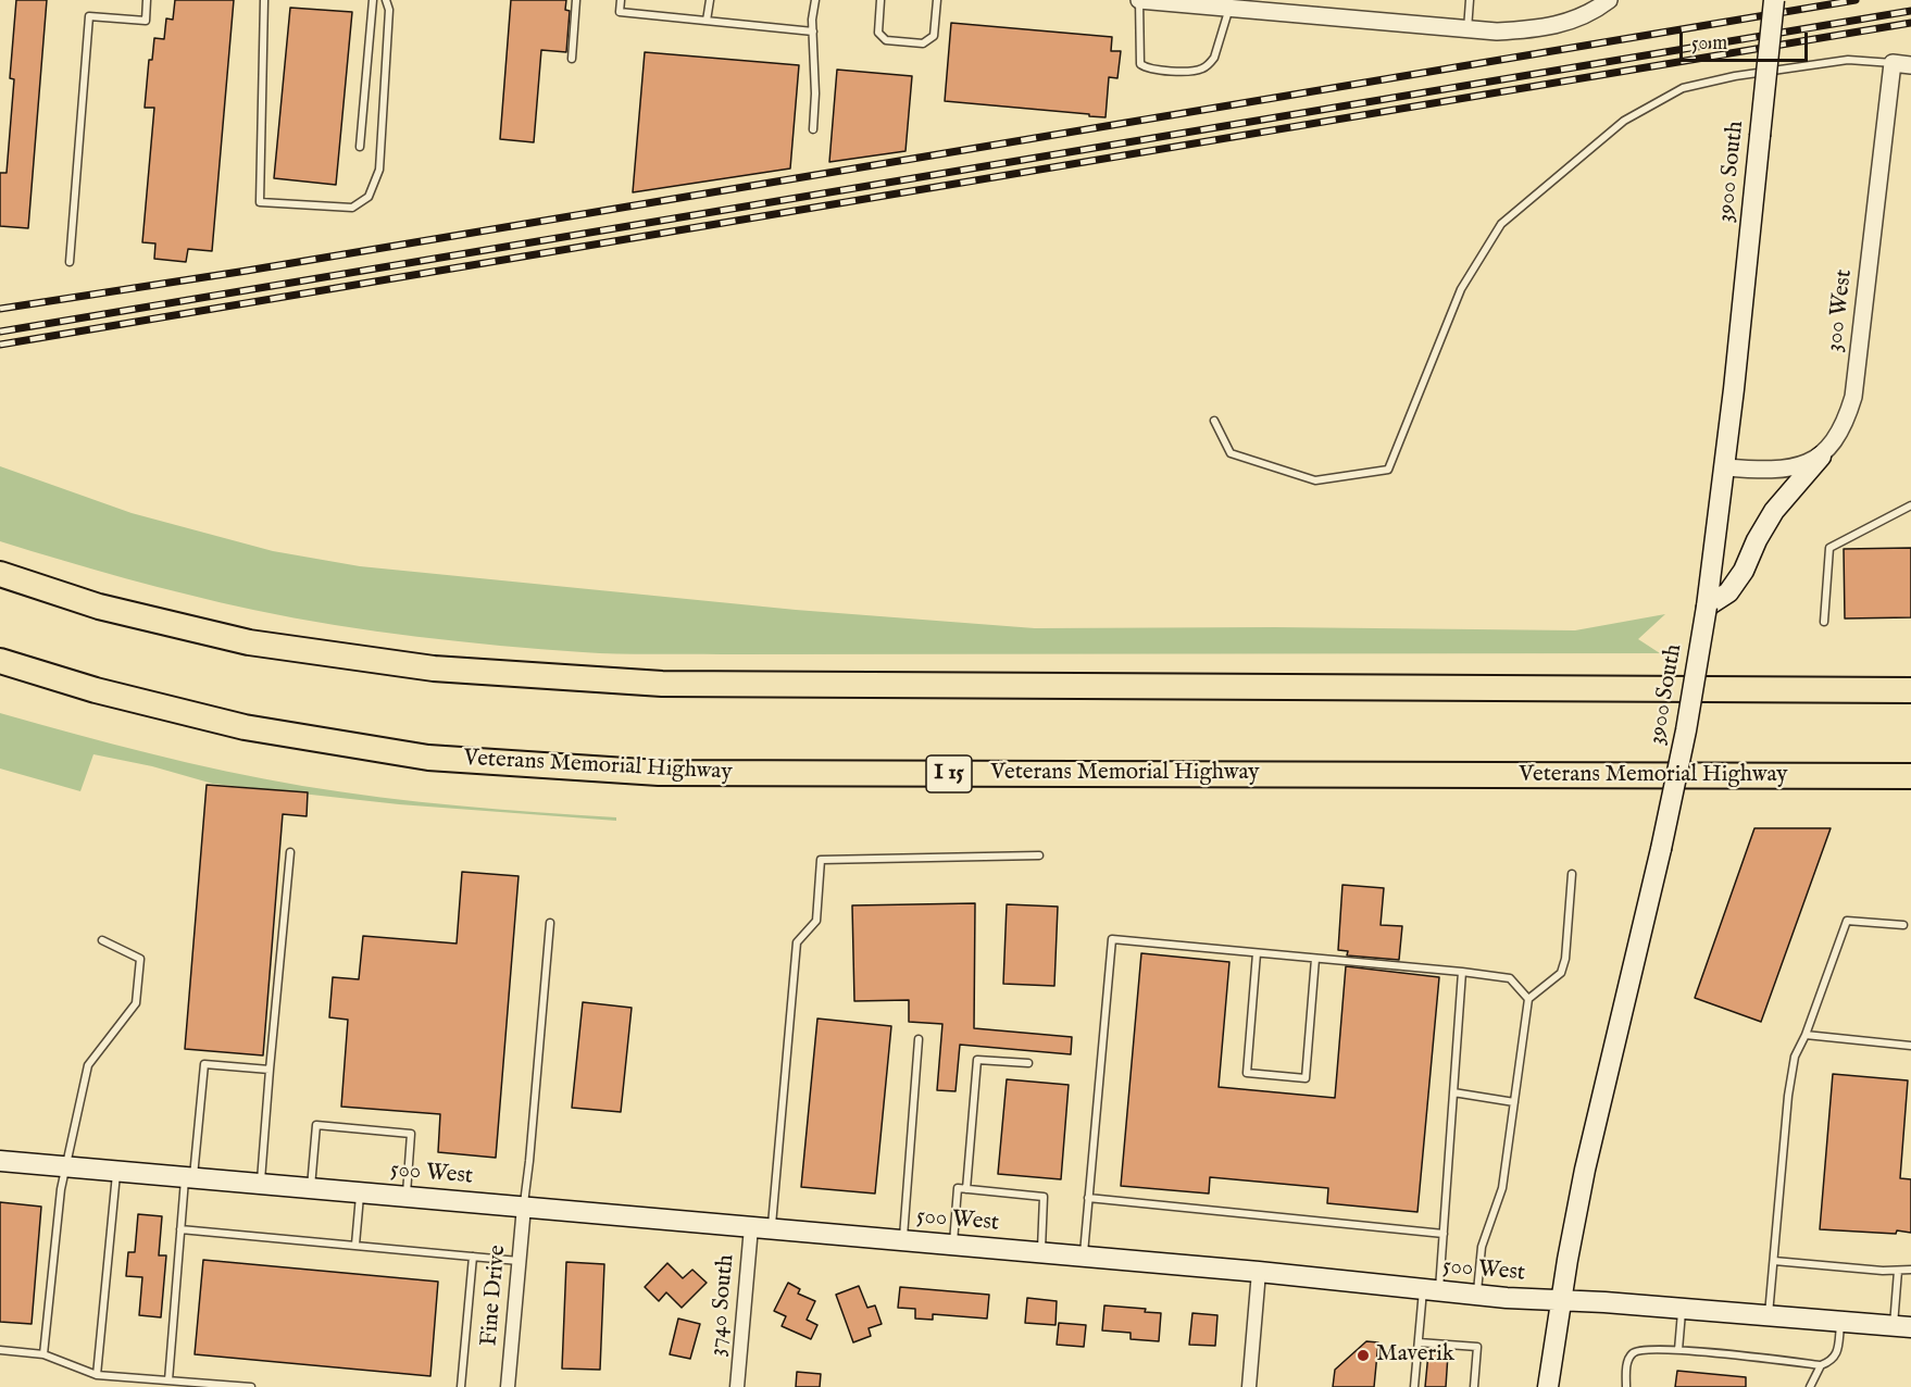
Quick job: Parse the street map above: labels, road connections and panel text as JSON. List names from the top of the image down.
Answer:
{
  "streets": {
    "highway": ["Veterans Memorial Highway", "I 15"],
    "main road": ["3900 South", "500 West"],
    "street": ["300 West", "Fine Drive", "3740 South"]
  },
  "crossings": [
    ["3900 South", "300 West"],
    ["3900 South", "500 West"],
    ["500 West", "Fine Drive"],
    ["500 West", "3740 South"]
  ],
  "places": ["Maverik"],
  "scale_bar": "50 m"
}
